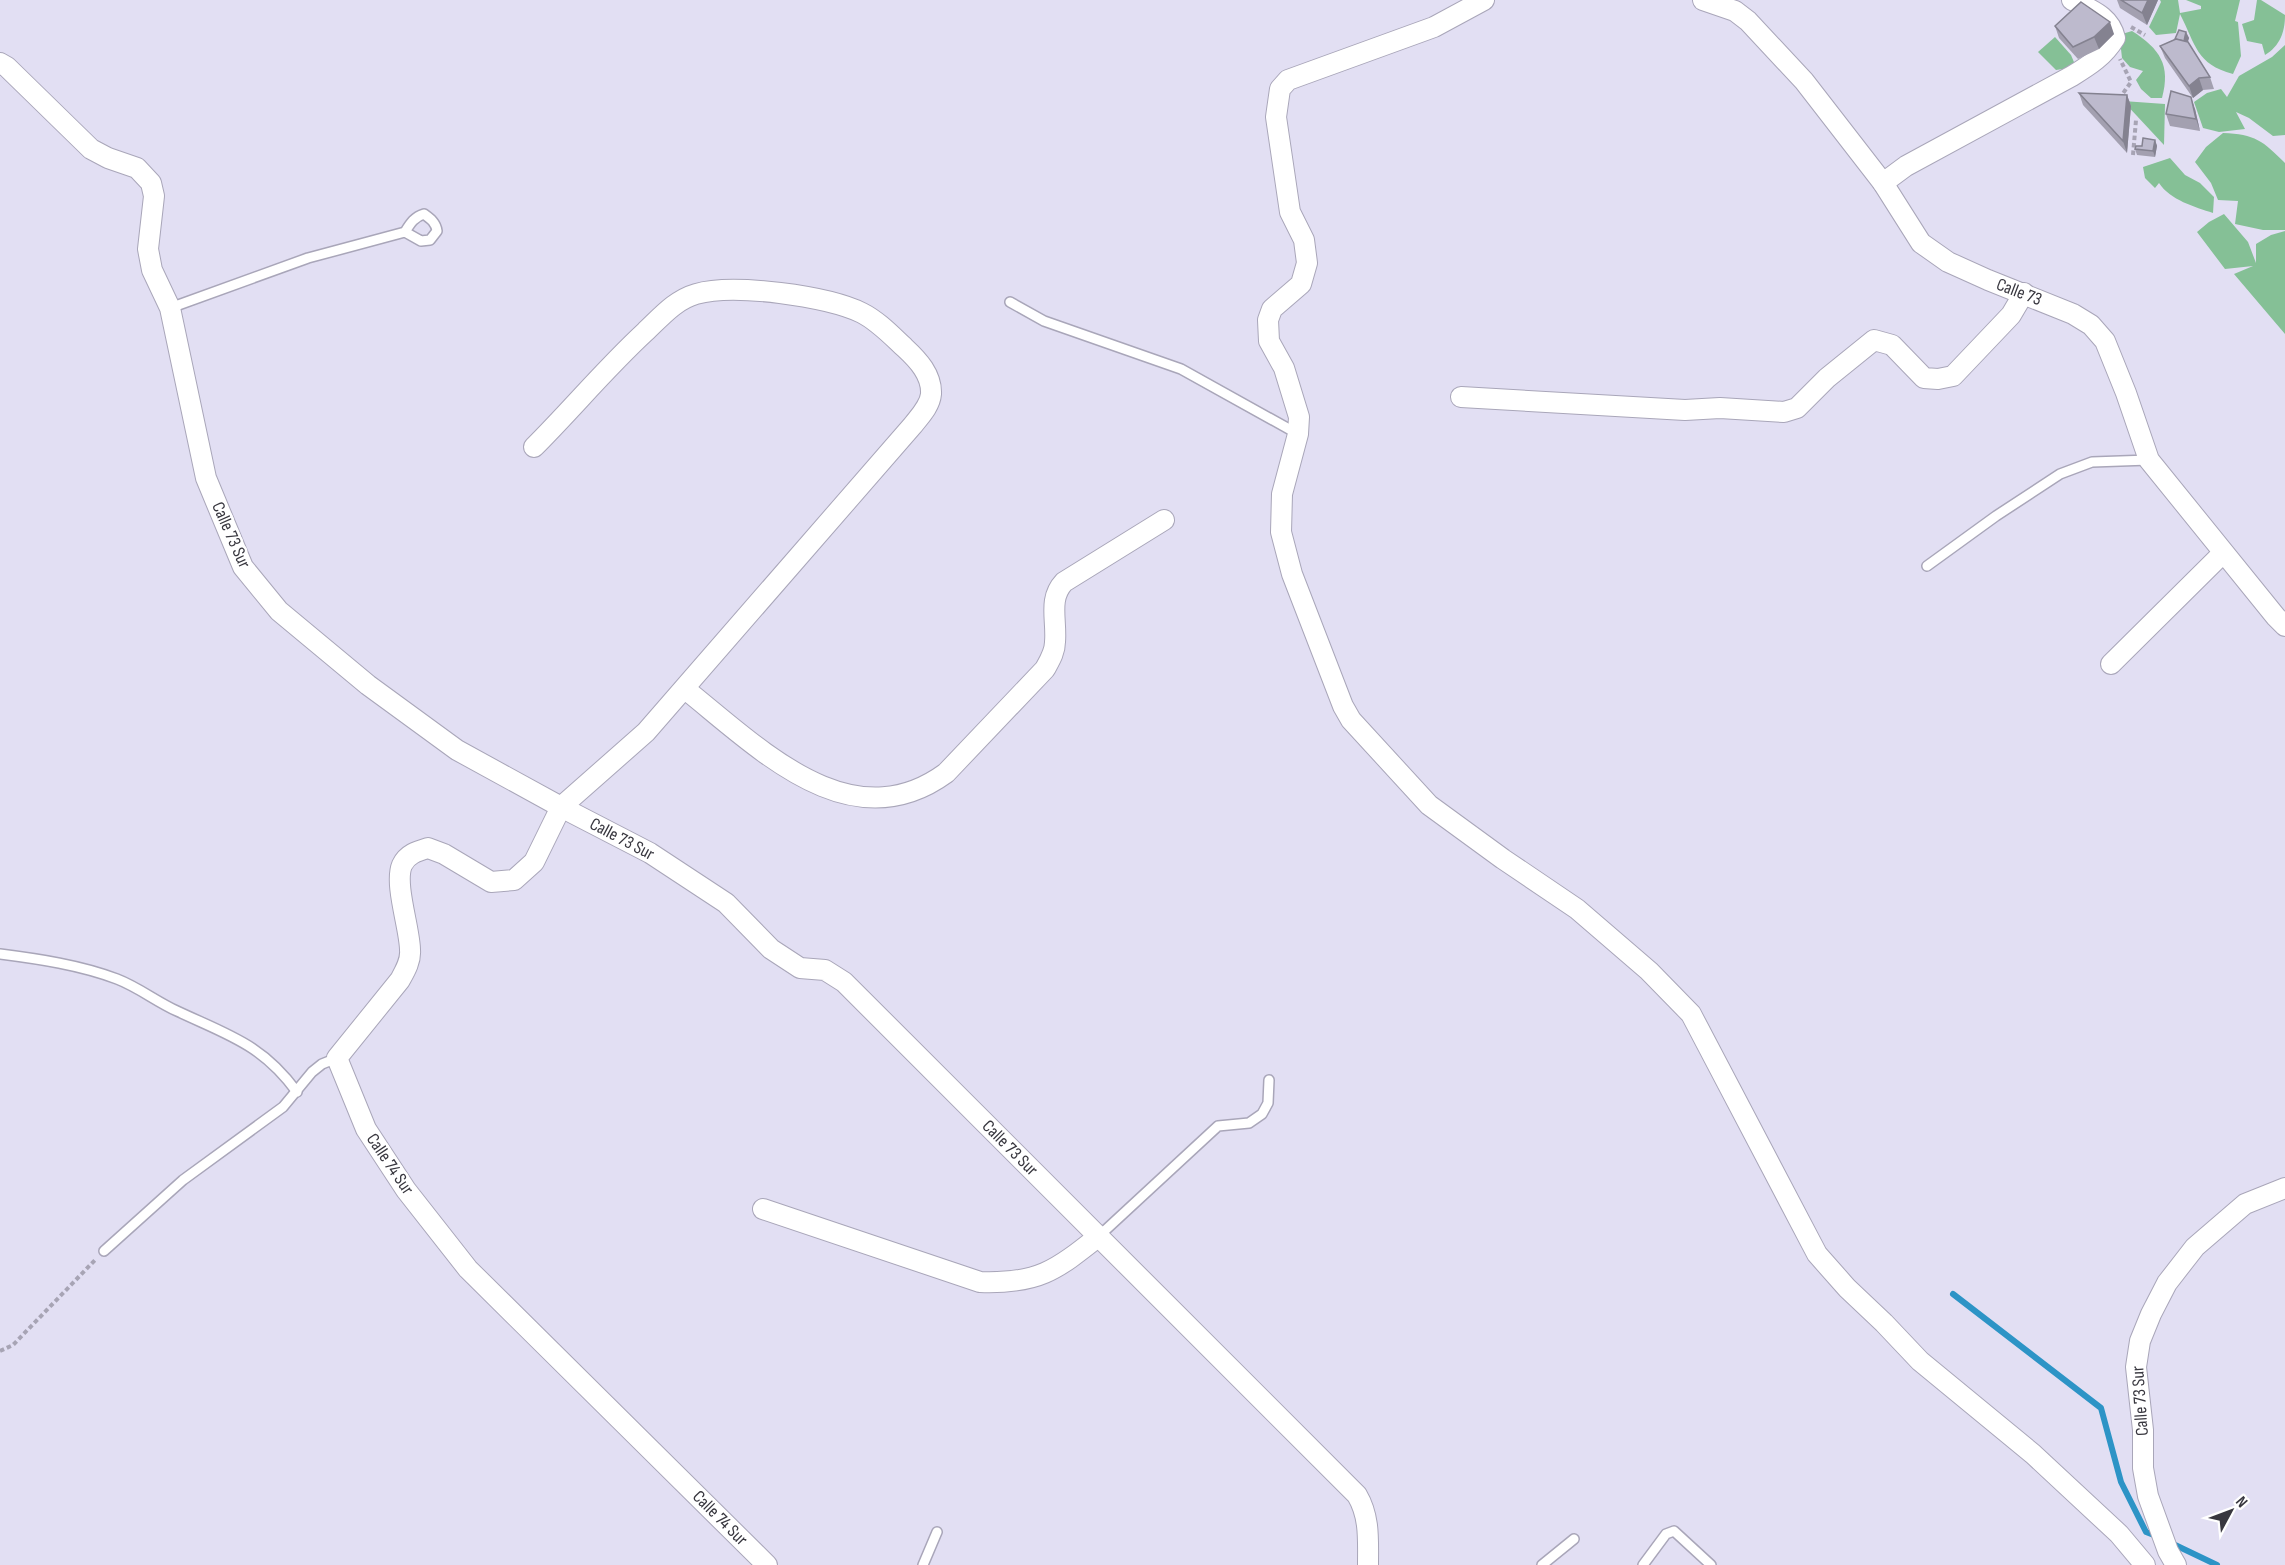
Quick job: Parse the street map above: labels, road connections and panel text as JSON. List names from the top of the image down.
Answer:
{
  "streets": {
    "street": ["Calle 73", "Calle 73 Sur", "Calle 74 Sur"]
  },
  "north": "top right"
}
